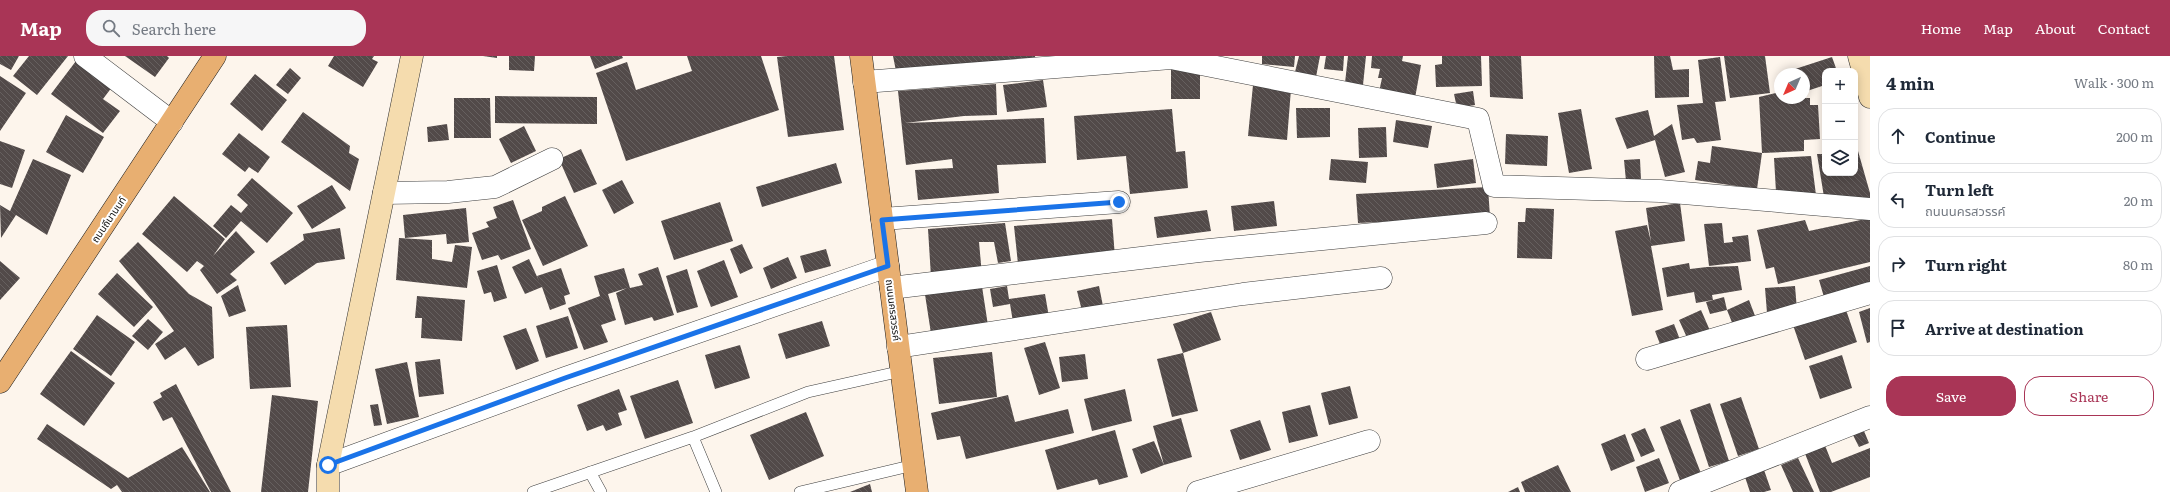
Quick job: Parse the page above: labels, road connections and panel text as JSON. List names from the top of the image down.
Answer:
{
  "streets": {
    "main road": ["ถนนถีนานนท์", "ถนนนครสวรรค์"]
  },
  "north": "bottom left",
  "page": {
    "header": "Map",
    "search": "Search here",
    "nav": [
      "Home",
      "Map",
      "About",
      "Contact"
    ],
    "heading": ["4 min", "Walk · 300 m"],
    "map_buttons": ["+", "−"],
    "list": [
      ["Continue", "200 m"],
      ["Turn left", "ถนนนครสวรรค์", "20 m"],
      ["Turn right", "80 m"],
      "Arrive at destination"
    ],
    "buttons": ["Save", "Share"]
  }
}
